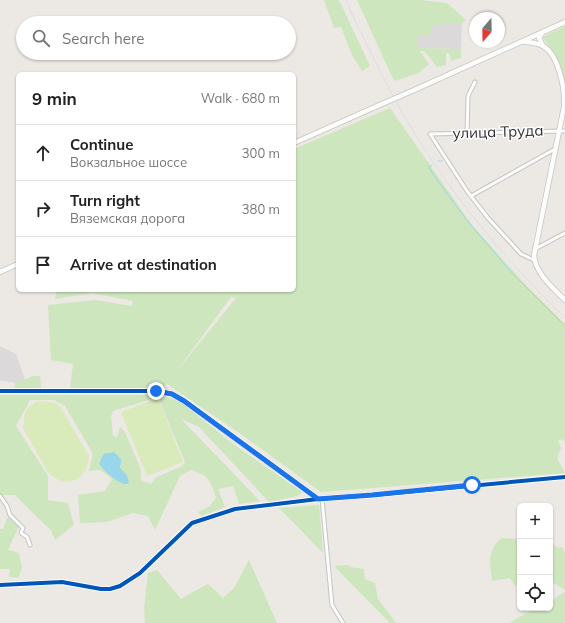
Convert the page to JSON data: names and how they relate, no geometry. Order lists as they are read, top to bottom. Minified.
{"streets":{"street":["улица Труда"]},"north":"bottom","page":{"search":"Search here","heading":["9 min","Walk · 680 m"],"list":[["Continue","Вокзальное шоссе","300 m"],["Turn right","Вяземская дорога","380 m"],"Arrive at destination"],"map_buttons":["+","−"]}}
